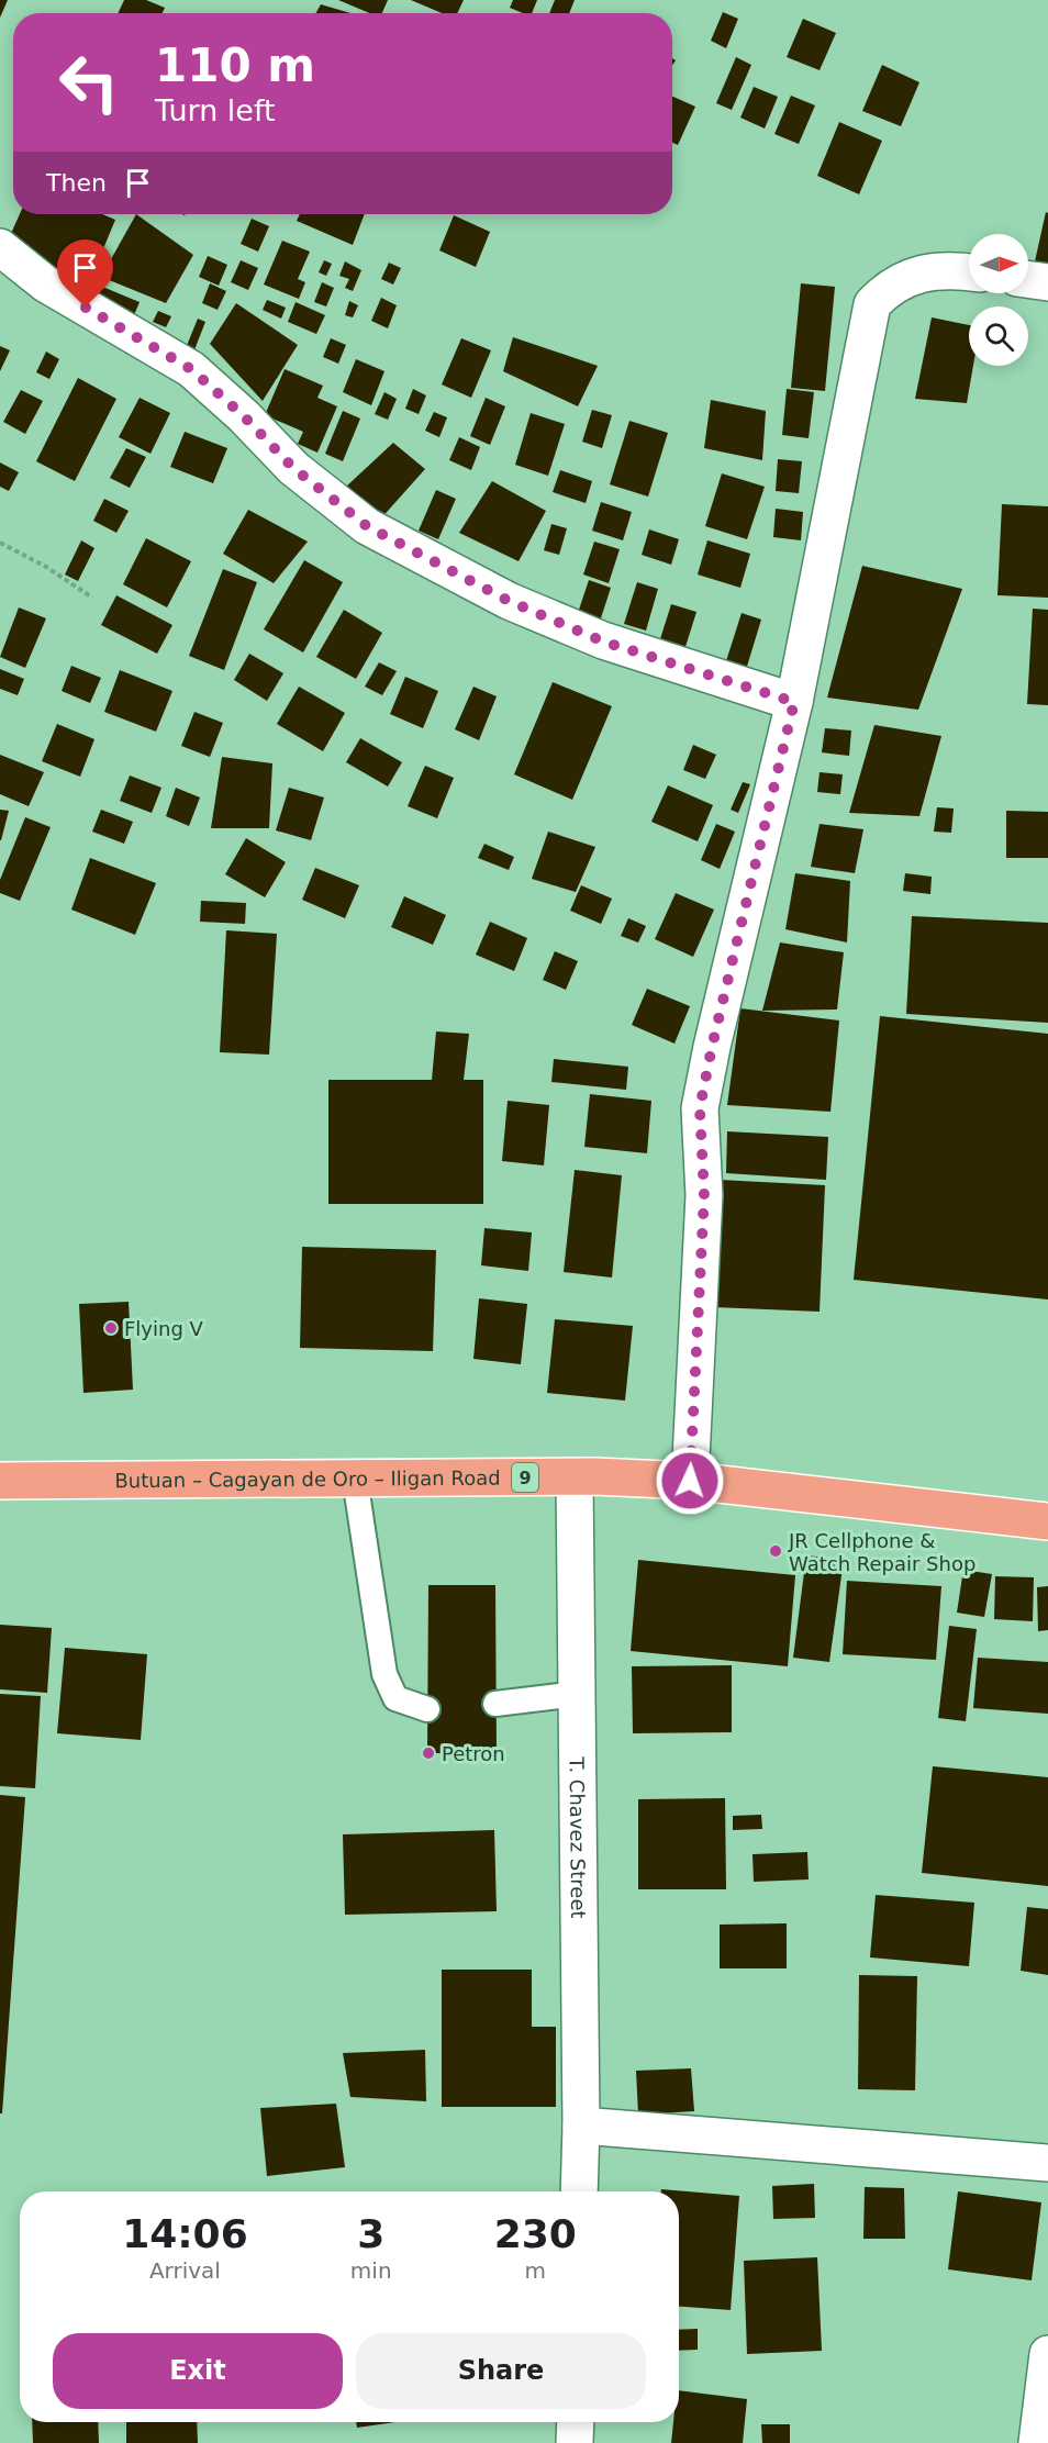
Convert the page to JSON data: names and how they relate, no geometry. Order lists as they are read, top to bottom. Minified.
{"streets":{"highway":["9","Butuan – Cagayan de Oro – Iligan Road"],"street":["T. Chavez Street"]},"crossings":[["Butuan – Cagayan de Oro – Iligan Road","T. Chavez Street"]],"places":["Flying V","JR Cellphone & Watch Repair Shop","Petron"],"north":"right","page":{"turn":["110 m","Turn left"],"then":"Then","eta":["14:06","Arrival","3","min","230","m"],"buttons":["Exit","Share"]}}
